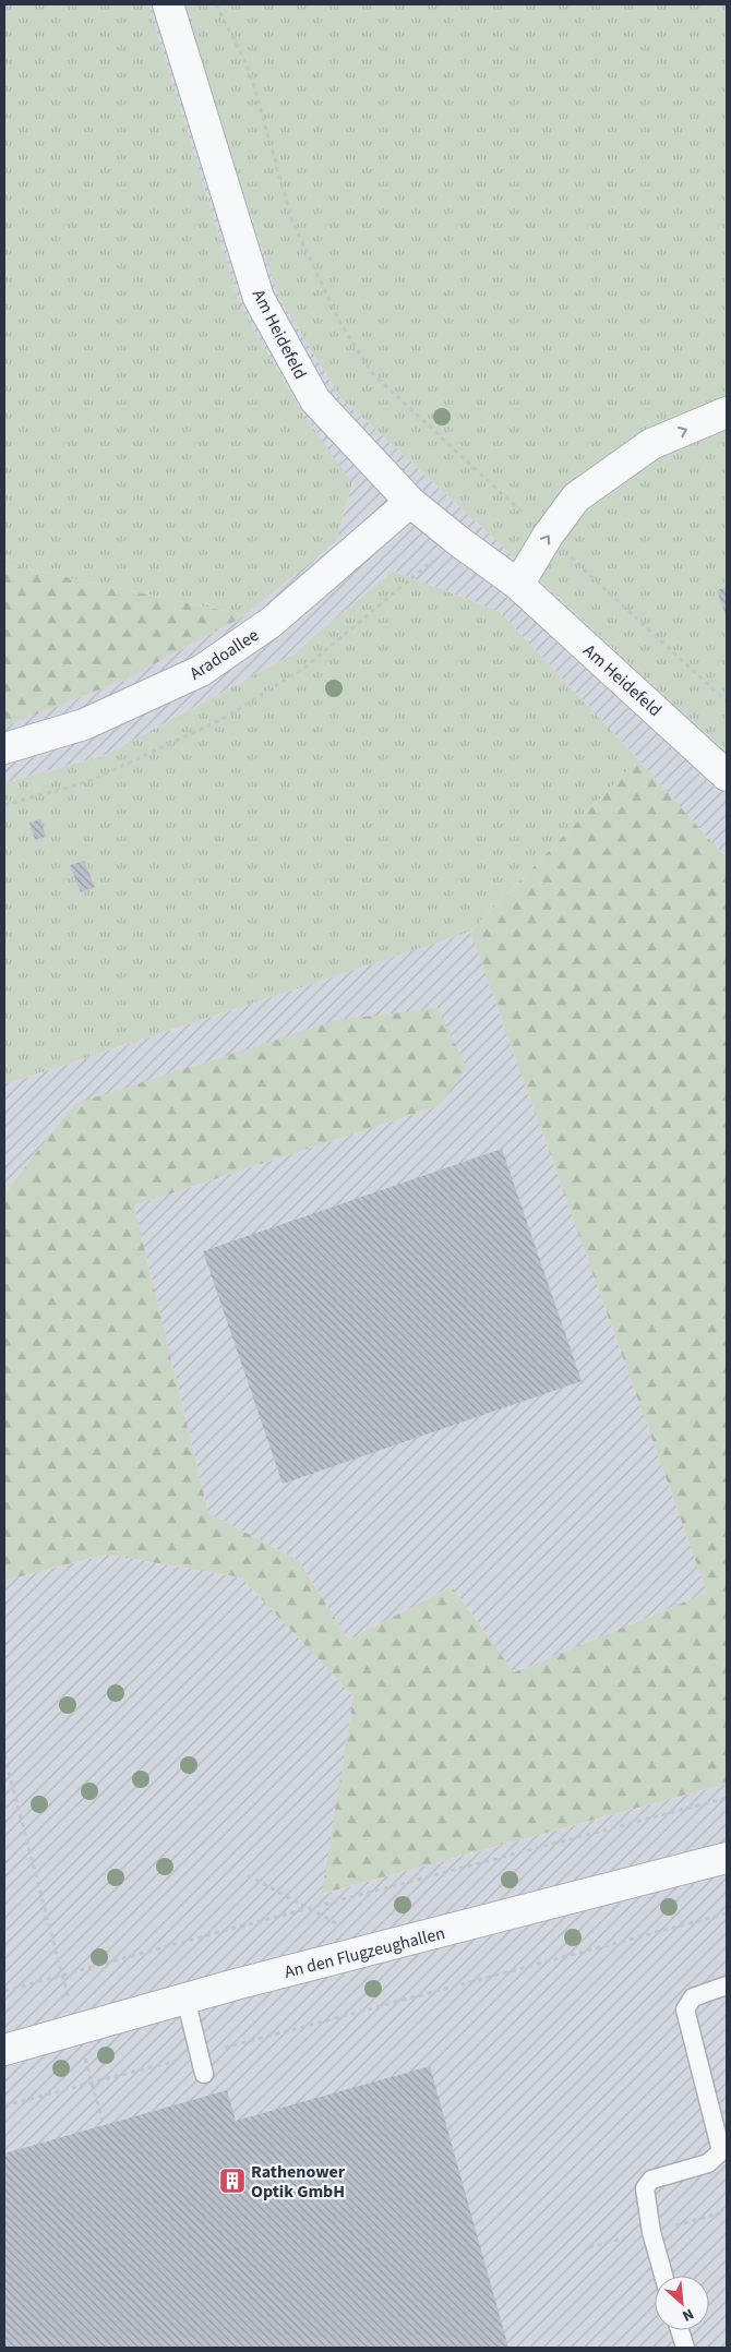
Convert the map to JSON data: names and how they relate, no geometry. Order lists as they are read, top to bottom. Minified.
{"streets":{"street":["Am Heidefeld","Aradoallee","An den Flugzeughallen"]},"crossings":[["Am Heidefeld","Aradoallee"]],"places":{"building":["Rathenower Optik GmbH"]},"north":"bottom right"}
